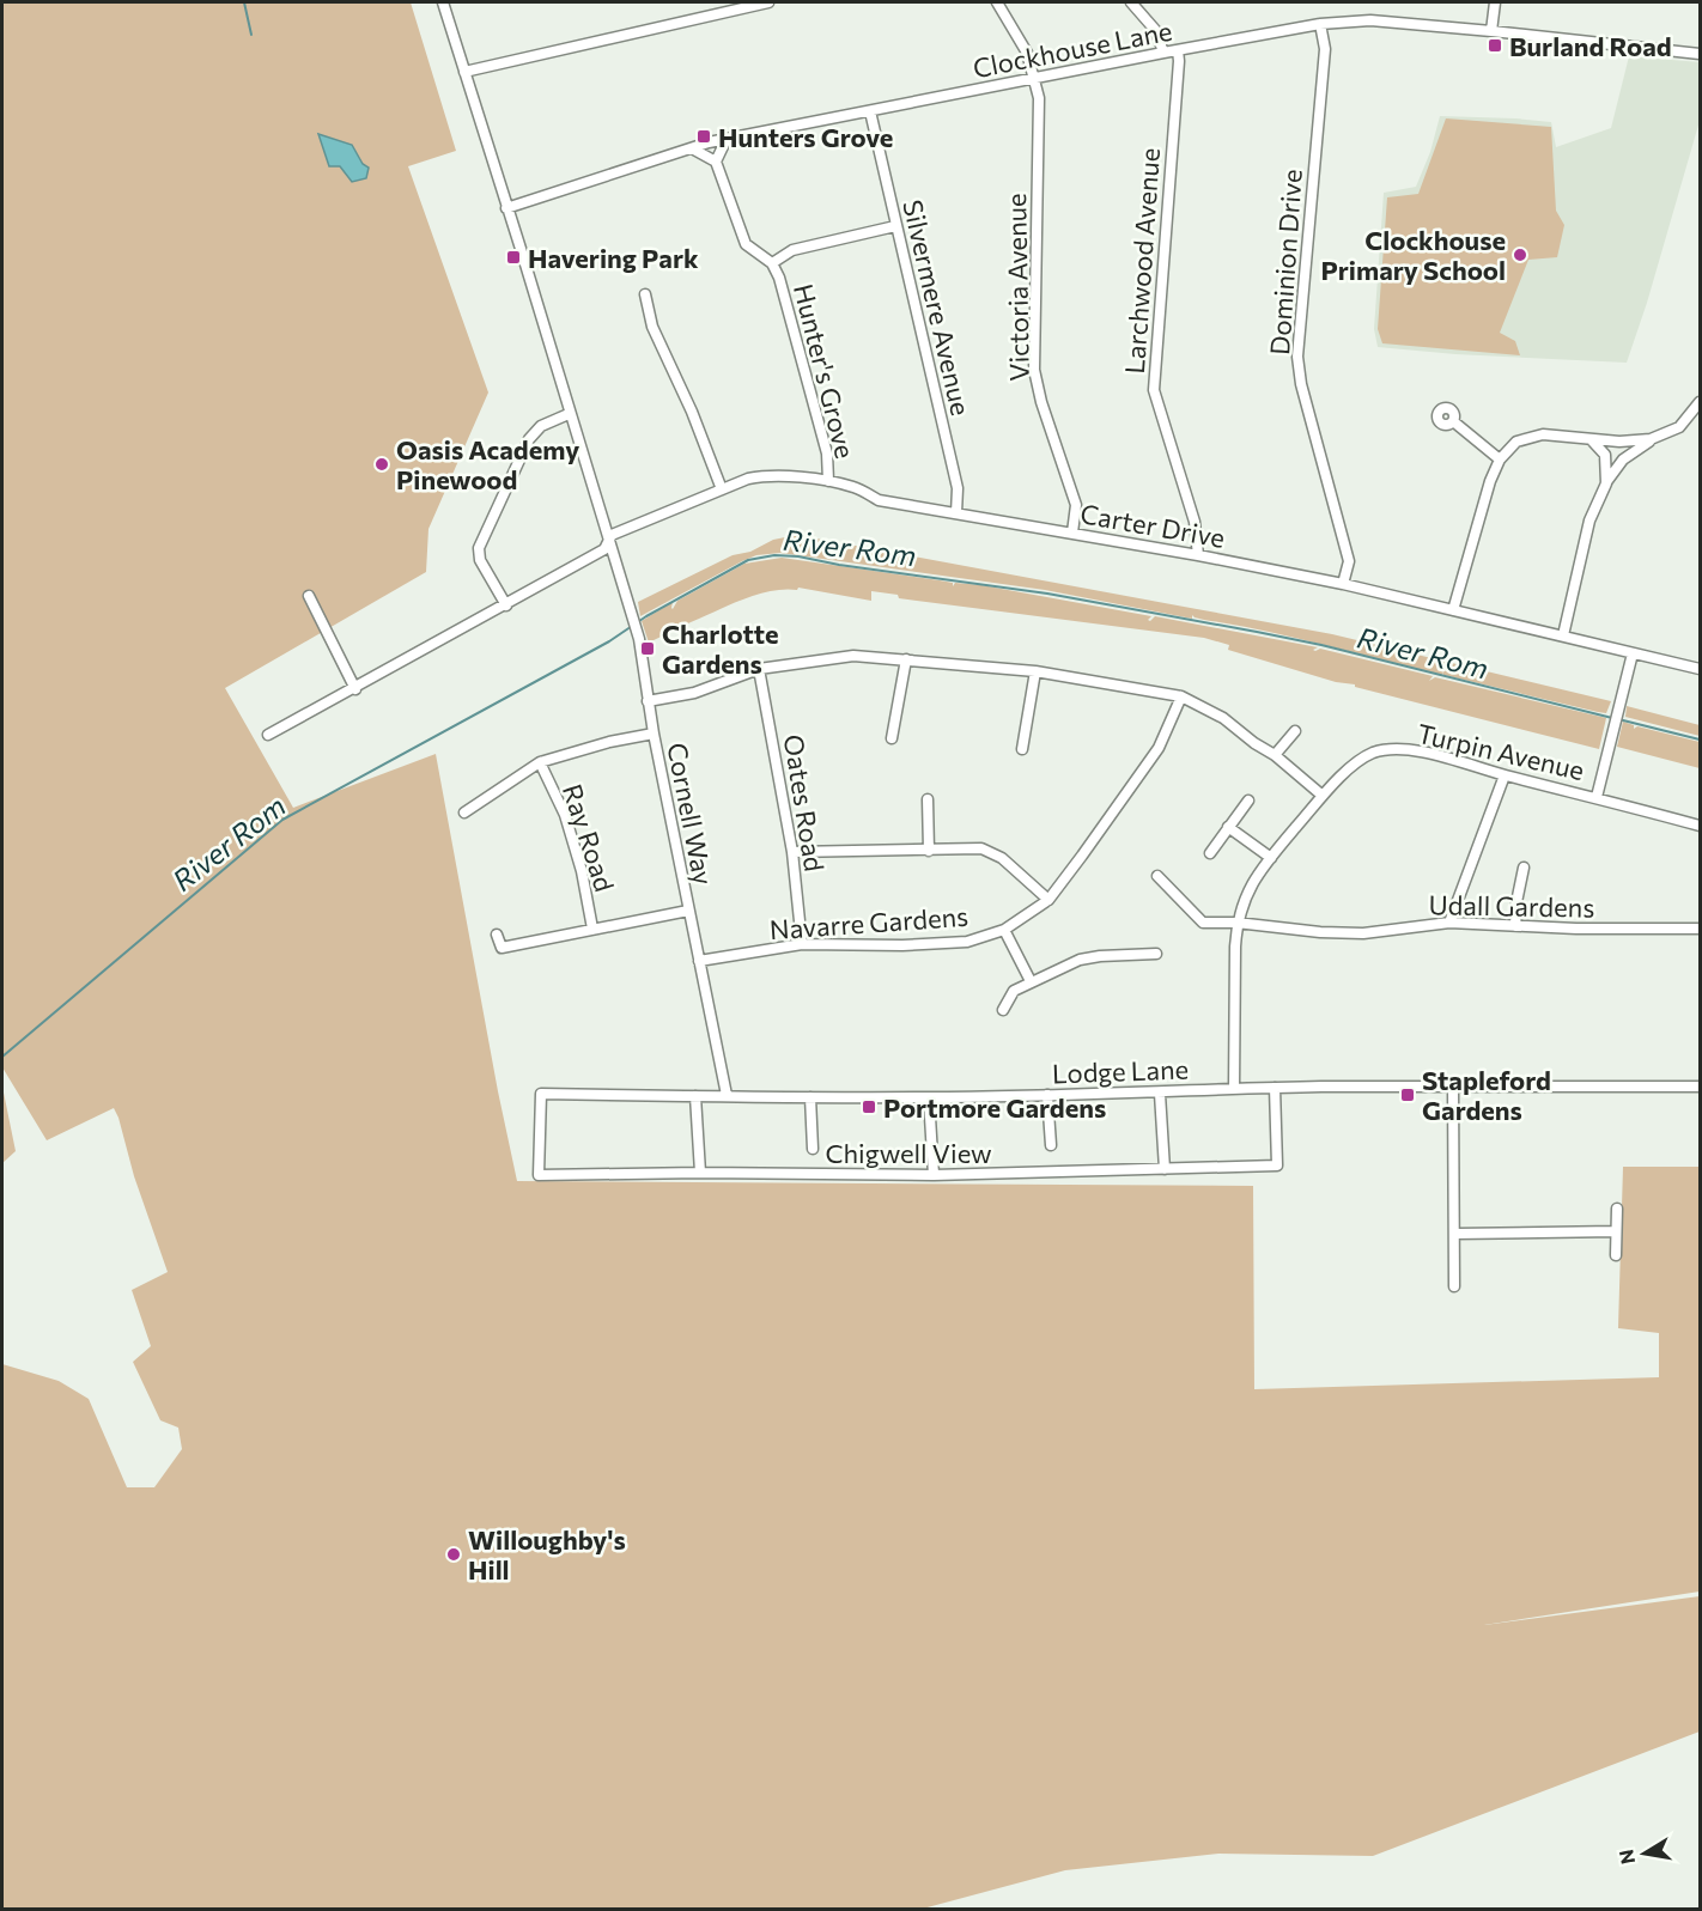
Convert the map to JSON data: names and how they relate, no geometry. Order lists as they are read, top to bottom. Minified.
{"streets":{"street":["Clockhouse Lane","Larchwood Avenue","Dominion Drive","Victoria Avenue","Silvermere Avenue","Hunter's Grove","Carter Drive","Turpin Avenue","Oates Road","Cornell Way","Ray Road","Udall Gardens","Navarre Gardens","Lodge Lane","Chigwell View"]},"crossings":[["Clockhouse Lane","Larchwood Avenue"],["Clockhouse Lane","Dominion Drive"],["Clockhouse Lane","Victoria Avenue"],["Clockhouse Lane","Silvermere Avenue"],["Clockhouse Lane","Cornell Way"],["Larchwood Avenue","Carter Drive"],["Dominion Drive","Carter Drive"],["Victoria Avenue","Carter Drive"],["Silvermere Avenue","Carter Drive"],["Hunter's Grove","Carter Drive"],["Carter Drive","Cornell Way"],["Turpin Avenue","Udall Gardens"],["Turpin Avenue","Lodge Lane"],["Oates Road","Navarre Gardens"],["Cornell Way","Navarre Gardens"],["Cornell Way","Lodge Lane"],["Lodge Lane","Chigwell View"]],"water":["River Rom"],"places":{"transit":["Burland Road","Hunters Grove","Havering Park","Charlotte Gardens","Stapleford Gardens","Portmore Gardens"],"other":["Clockhouse Primary School","Oasis Academy Pinewood","Willoughby's Hill"]},"north":"left"}
